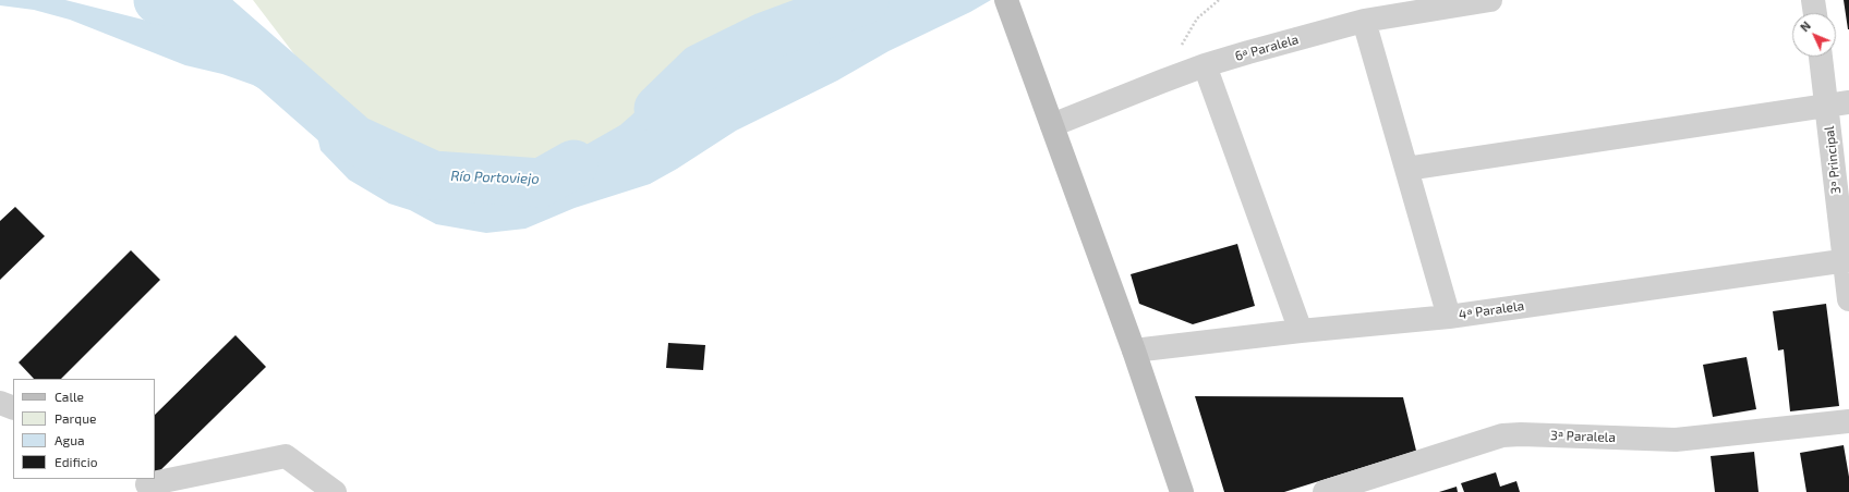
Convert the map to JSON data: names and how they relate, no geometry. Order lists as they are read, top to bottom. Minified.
{"streets":{"street":["6ª Paralela","3ª Principal","4ª Paralela","3ª Paralela"]},"crossings":[["3ª Principal","4ª Paralela"]],"water":["Río Portoviejo"],"legend":["Calle","Parque","Agua","Edificio"],"north":"top left"}
